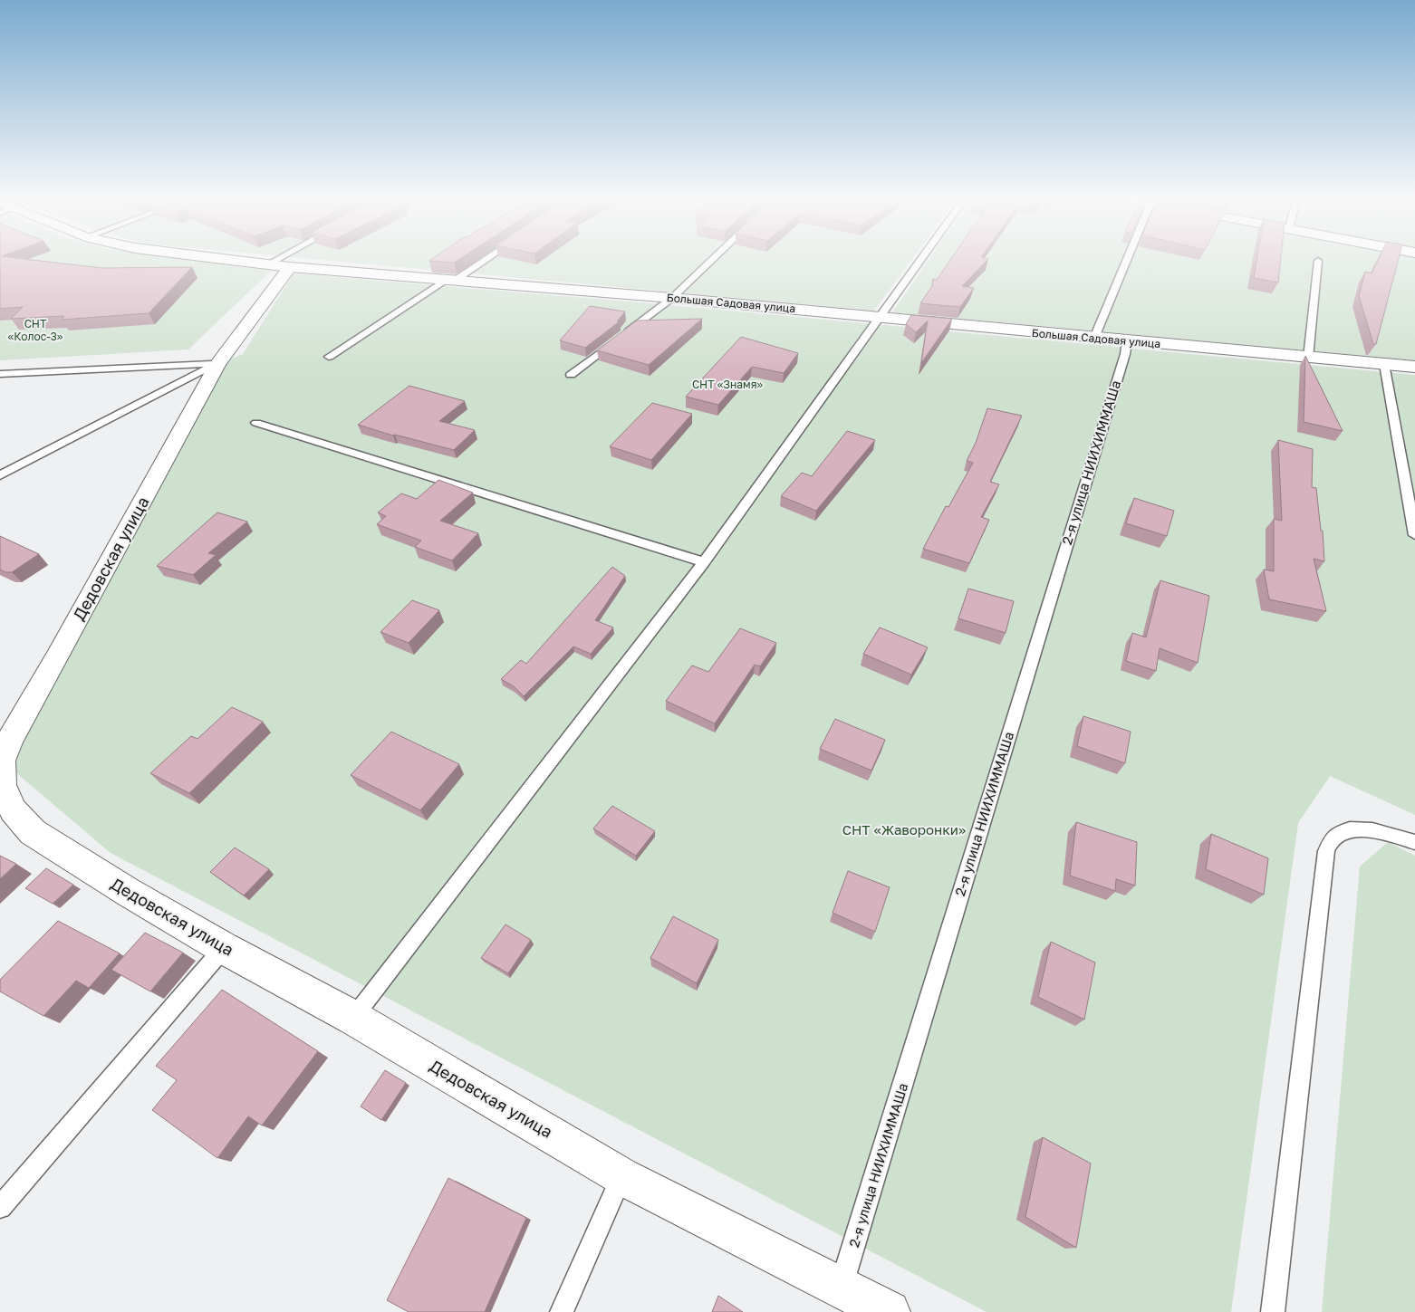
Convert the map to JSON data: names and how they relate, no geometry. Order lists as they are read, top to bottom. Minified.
{"streets":{"street":["Большая Садовая улица","Дедовская улица"],"lane":["2-я улица НИИХИММАШа"]},"crossings":[["Большая Садовая улица","2-я улица НИИХИММАШа"],["Большая Садовая улица","Дедовская улица"],["2-я улица НИИХИММАШа","Дедовская улица"]],"parks":["СНТ «Колос-3»","СНТ «Знамя»","СНТ «Жаворонки»"]}
